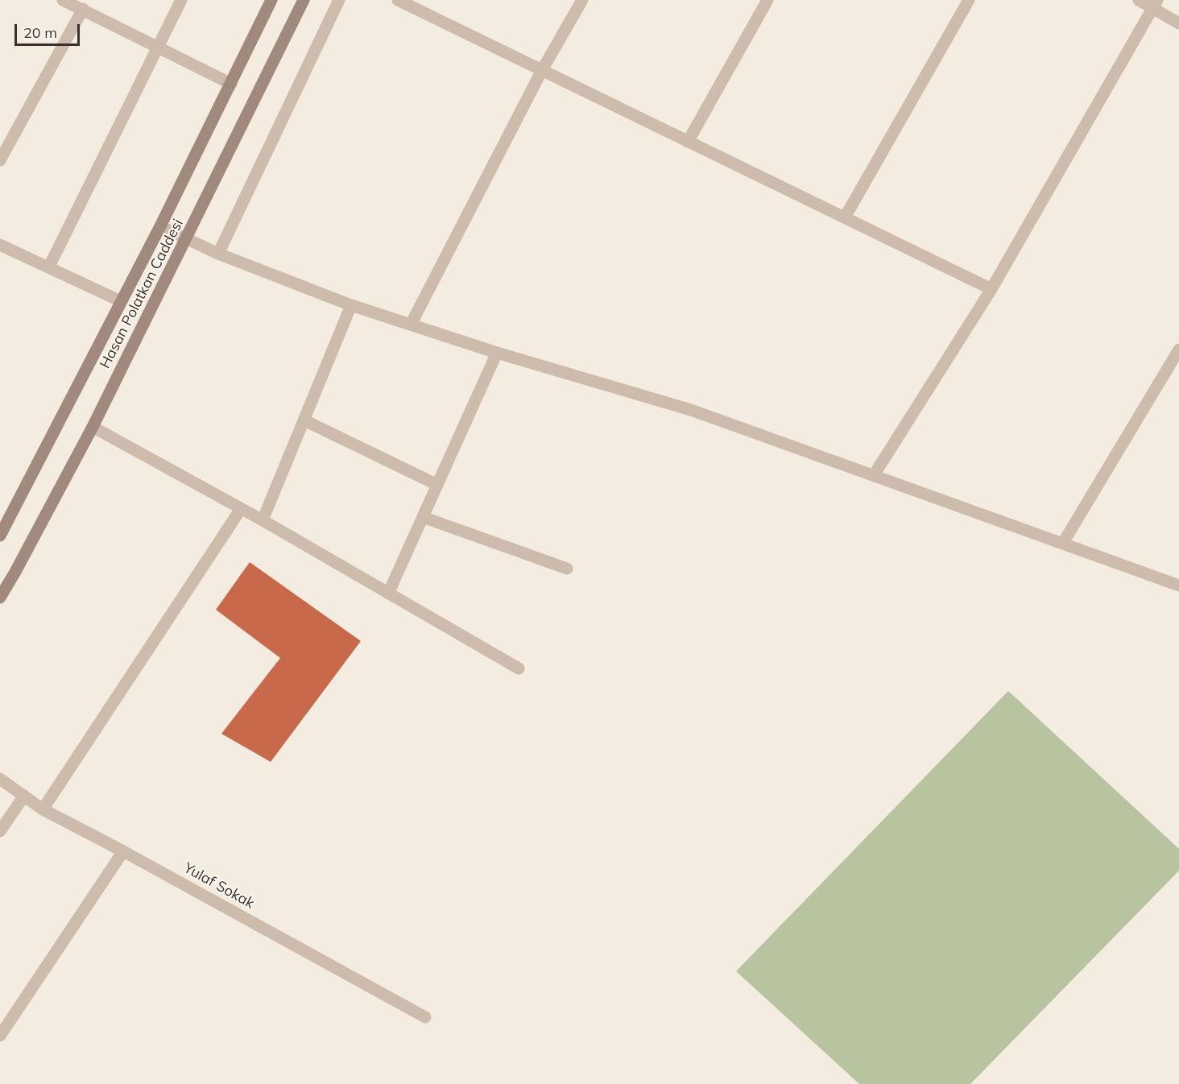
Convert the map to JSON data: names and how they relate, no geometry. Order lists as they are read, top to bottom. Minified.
{"streets":{"main road":["Hasan Polatkan Caddesi"],"street":["Yulaf Sokak"]},"scale_bar":"20 m"}
